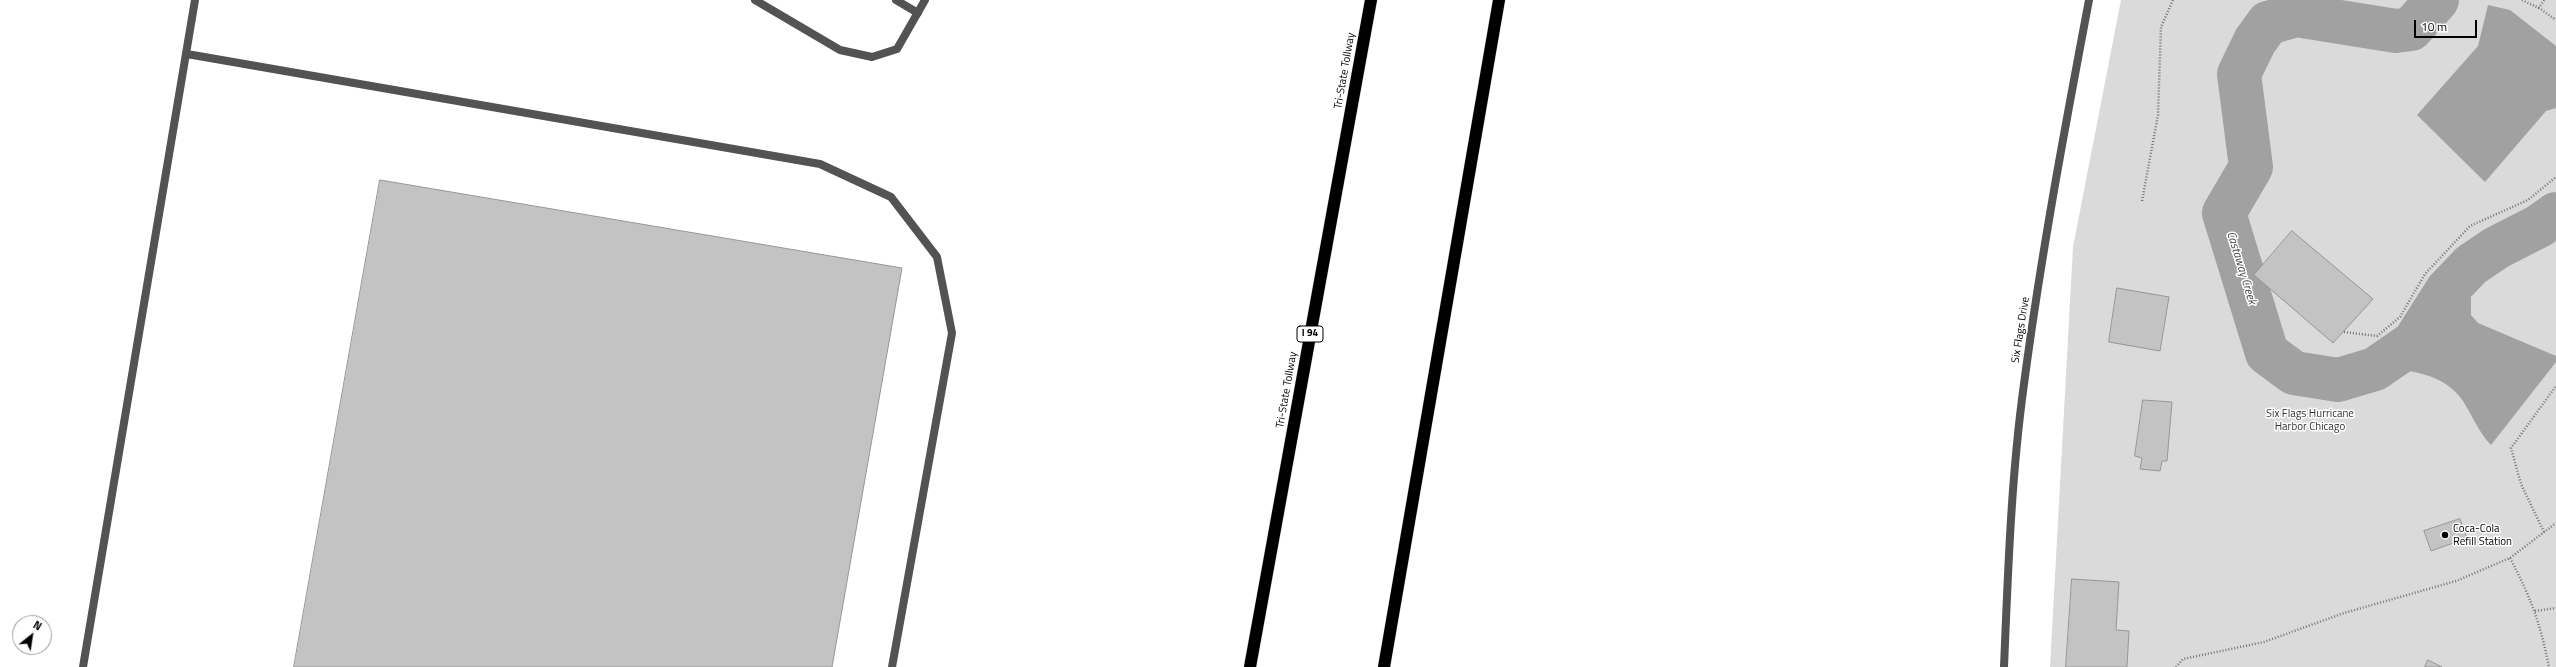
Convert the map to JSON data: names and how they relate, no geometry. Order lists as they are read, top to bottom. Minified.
{"streets":{"highway":["Tri-State Tollway","I 94"],"lane":["Six Flags Drive"]},"water":["Castaway Creek"],"parks":["Six Flags Hurricane Harbor Chicago"],"places":["Coca-Cola Refill Station"],"scale_bar":"10 m","north":"top right"}
